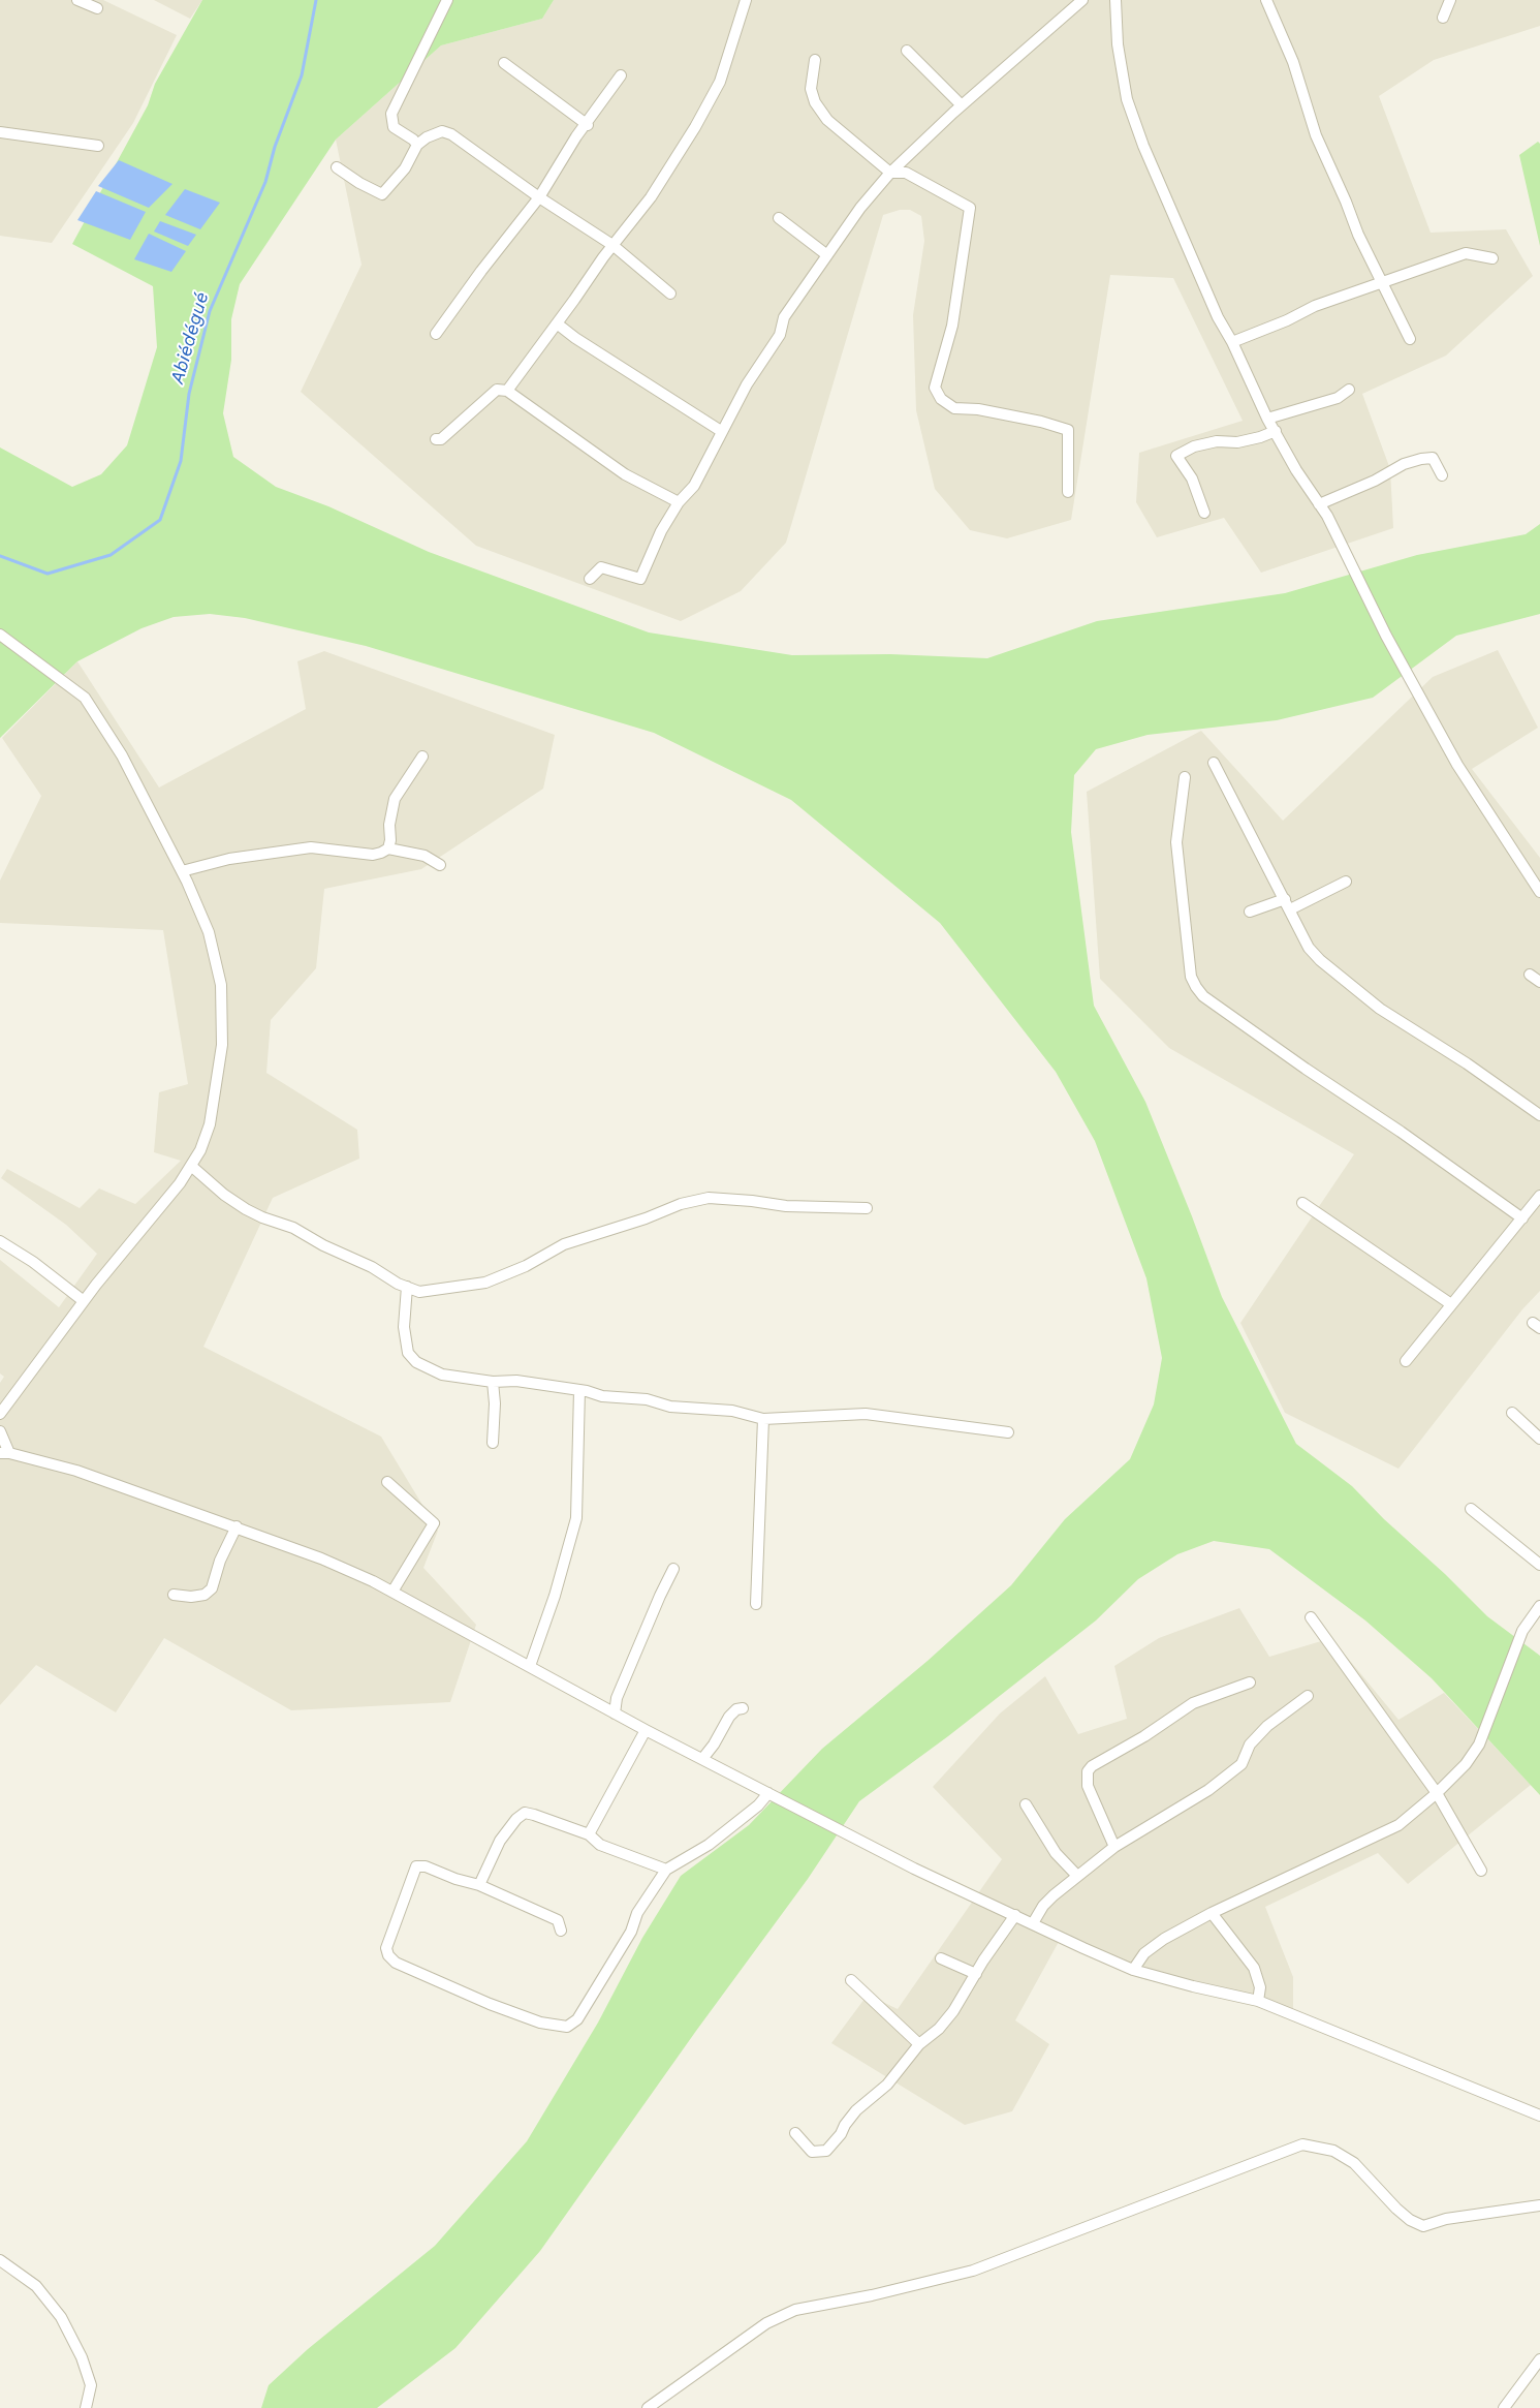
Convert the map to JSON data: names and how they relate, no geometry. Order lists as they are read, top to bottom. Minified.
{"water":["Abiédégué"]}
